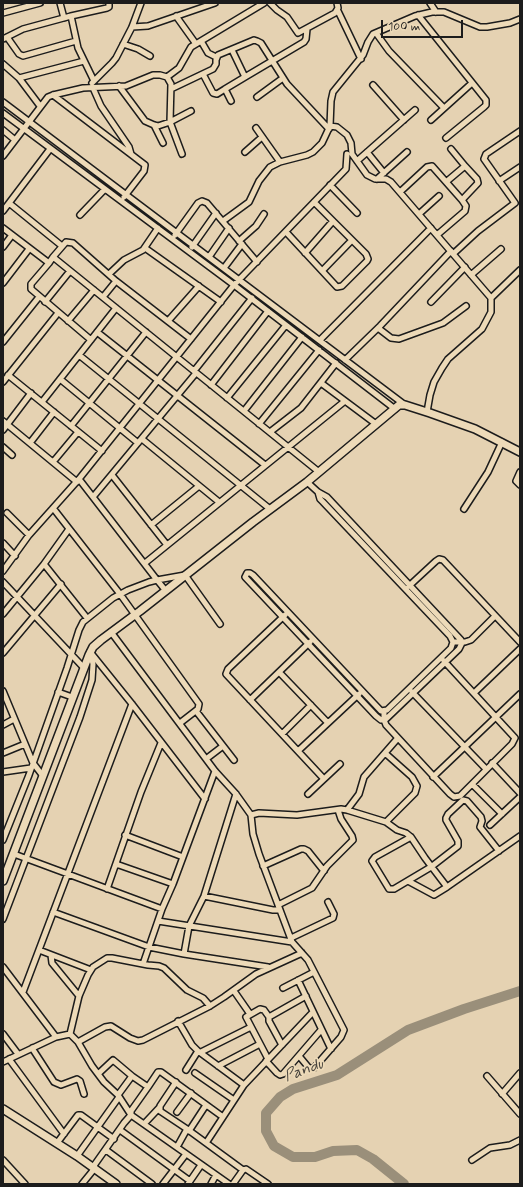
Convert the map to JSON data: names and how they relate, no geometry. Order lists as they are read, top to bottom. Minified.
{"water":["Pandu"],"scale_bar":"100 m"}
